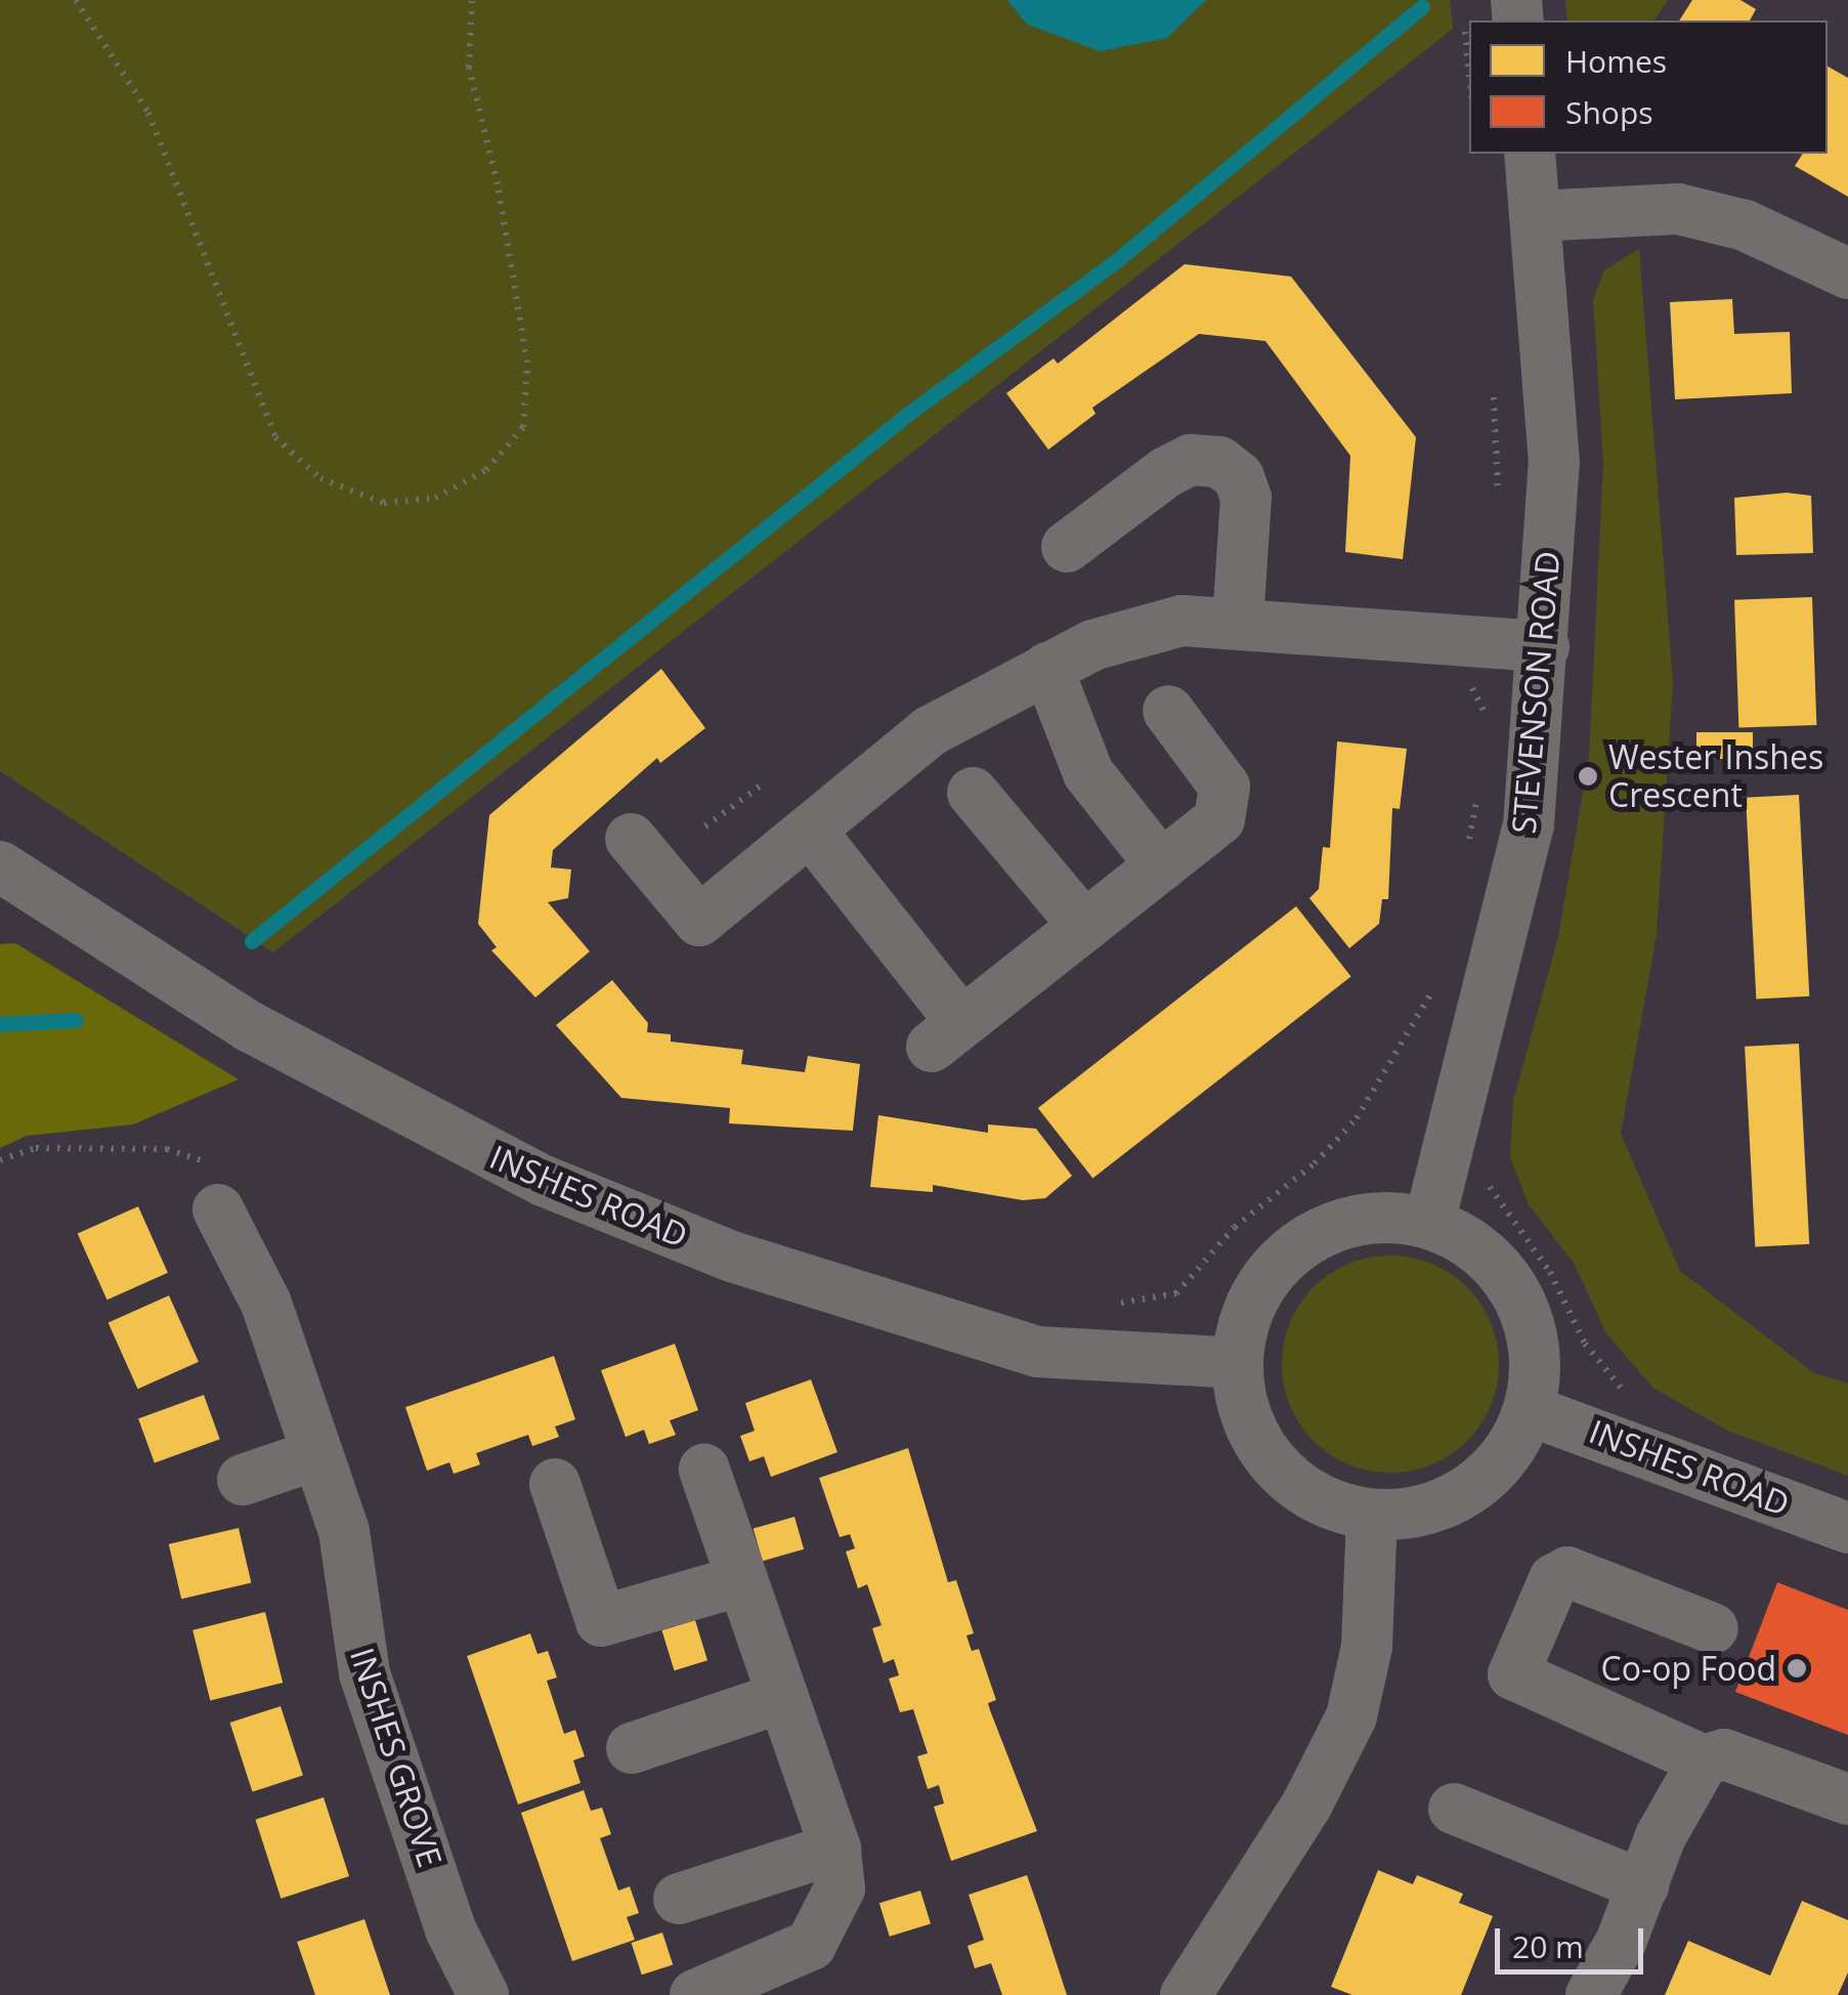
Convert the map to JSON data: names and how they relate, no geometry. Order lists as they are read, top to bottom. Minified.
{"streets":{"street":["STEVENSON ROAD","INSHES ROAD","INSHES GROVE"]},"crossings":[["STEVENSON ROAD","INSHES ROAD"]],"places":["Wester Inshes Crescent","Co-op Food"],"legend":["Homes","Shops"],"scale_bar":"20 m"}
